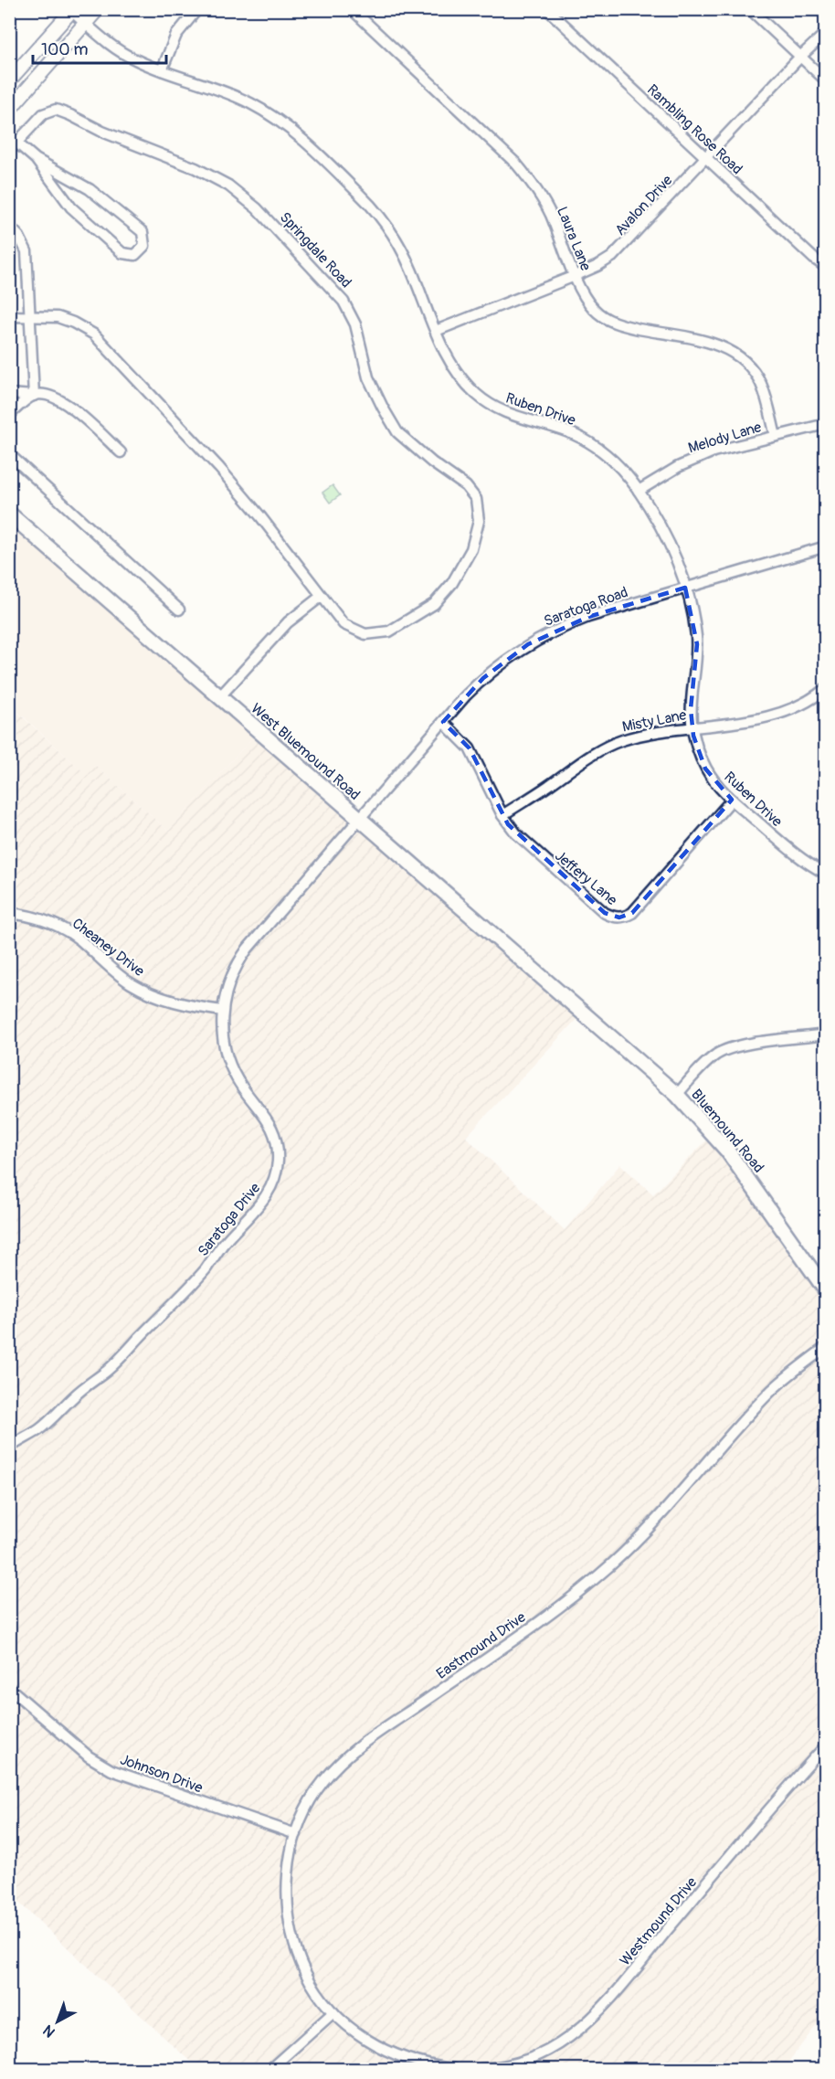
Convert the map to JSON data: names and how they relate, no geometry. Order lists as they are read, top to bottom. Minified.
{"streets":{"main road":["West Bluemound Road","Bluemound Road"],"street":["Rambling Rose Road","Avalon Drive","Laura Lane","Springdale Road","Ruben Drive","Melody Lane","Saratoga Road","Misty Lane","Jeffery Lane","Cheaney Drive","Saratoga Drive","Eastmound Drive","Johnson Drive","Westmound Drive"]},"crossings":[["Rambling Rose Road","Avalon Drive"],["Avalon Drive","Laura Lane"],["Avalon Drive","Ruben Drive"],["Laura Lane","Melody Lane"],["Ruben Drive","Melody Lane"],["Ruben Drive","Saratoga Road"],["Ruben Drive","Misty Lane"],["Ruben Drive","Jeffery Lane"],["Saratoga Road","West Bluemound Road"],["Saratoga Road","Jeffery Lane"],["Saratoga Road","Saratoga Drive"],["Misty Lane","Jeffery Lane"],["West Bluemound Road","Bluemound Road"],["West Bluemound Road","Saratoga Drive"],["Cheaney Drive","Saratoga Drive"],["Eastmound Drive","Johnson Drive"]],"scale_bar":"100 m","north":"bottom left"}
